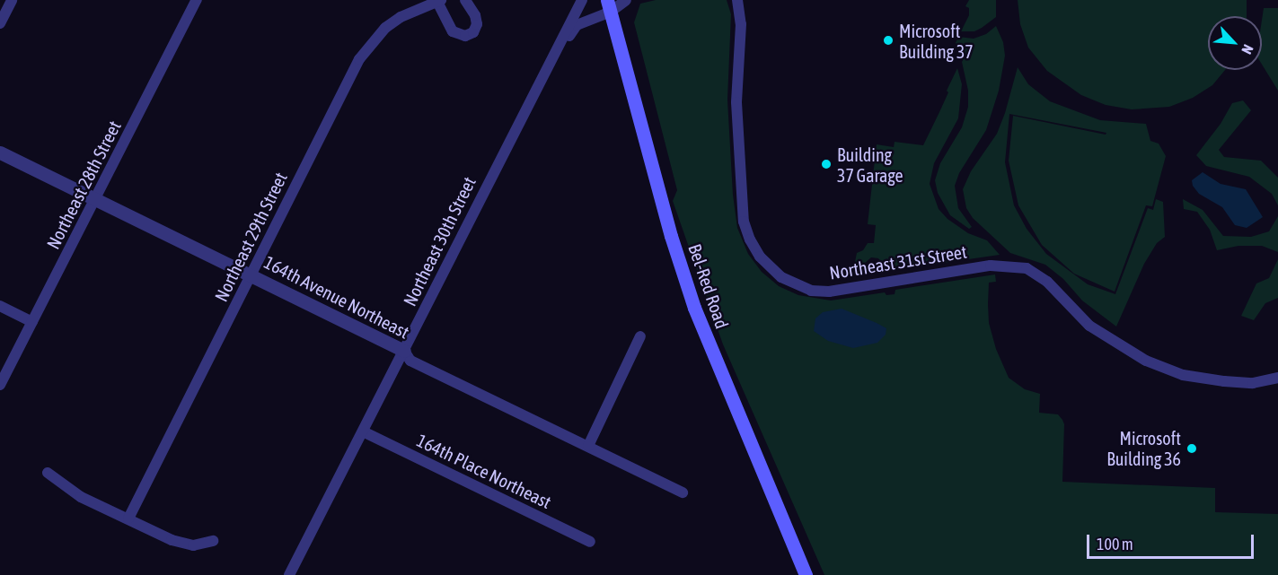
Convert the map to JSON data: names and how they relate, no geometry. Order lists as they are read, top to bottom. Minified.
{"streets":{"main road":["Bel-Red Road"],"street":["Northeast 28th Street","Northeast 29th Street","Northeast 30th Street","Northeast 31st Street","164th Avenue Northeast","164th Place Northeast"]},"crossings":[["Northeast 28th Street","164th Avenue Northeast"],["Northeast 29th Street","164th Avenue Northeast"],["Northeast 30th Street","Bel-Red Road"],["Northeast 30th Street","164th Avenue Northeast"],["Northeast 30th Street","164th Place Northeast"]],"places":["Microsoft Building 37","Building 37 Garage","Microsoft Building 36"],"scale_bar":"100 m","north":"bottom right"}
